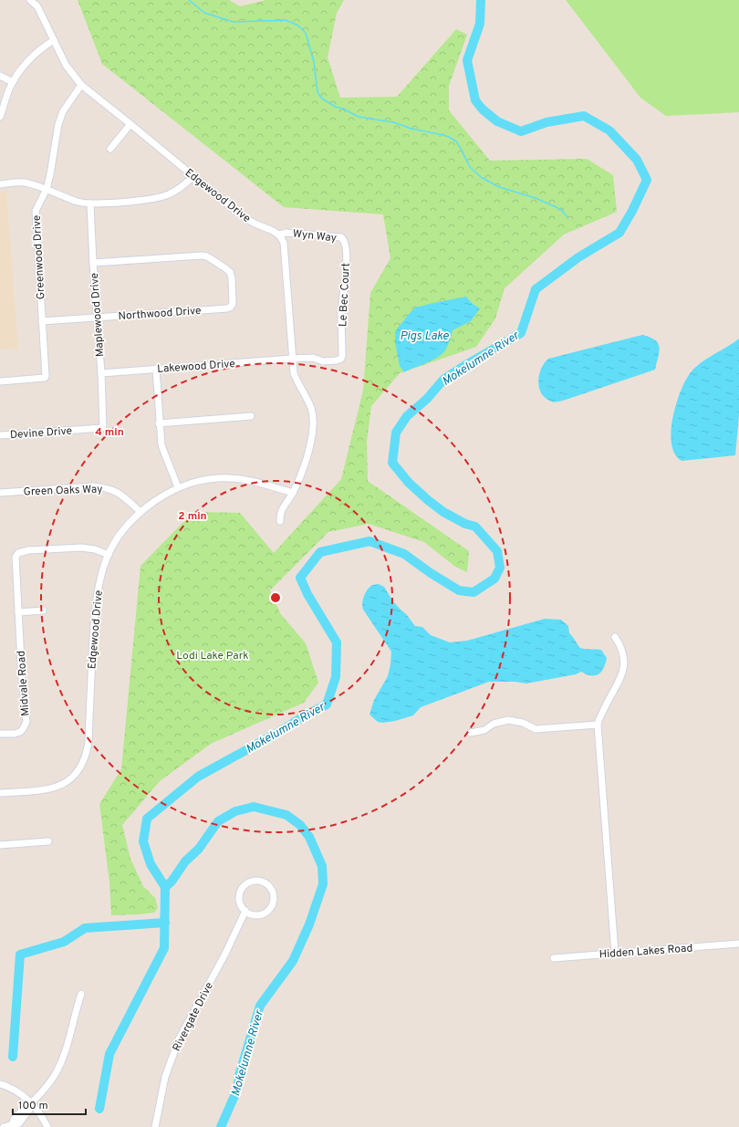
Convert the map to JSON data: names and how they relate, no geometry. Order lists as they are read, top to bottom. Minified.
{"streets":{"street":["Edgewood Drive","Wyn Way","Greenwood Drive","Le Bec Court","Northwood Drive","Maplewood Drive","Lakewood Drive","Devine Drive","Green Oaks Way","Midvale Road","Hidden Lakes Road","Rivergate Drive"]},"crossings":[["Edgewood Drive","Wyn Way"],["Edgewood Drive","Greenwood Drive"],["Edgewood Drive","Green Oaks Way"],["Edgewood Drive","Midvale Road"],["Wyn Way","Le Bec Court"],["Greenwood Drive","Northwood Drive"],["Le Bec Court","Lakewood Drive"],["Northwood Drive","Maplewood Drive"],["Maplewood Drive","Lakewood Drive"],["Maplewood Drive","Devine Drive"]],"water":["Pigs Lake","Mokelumne River"],"parks":["Lodi Lake Park"],"scale_bar":"100 m","rings":["4 min","2 min"]}
